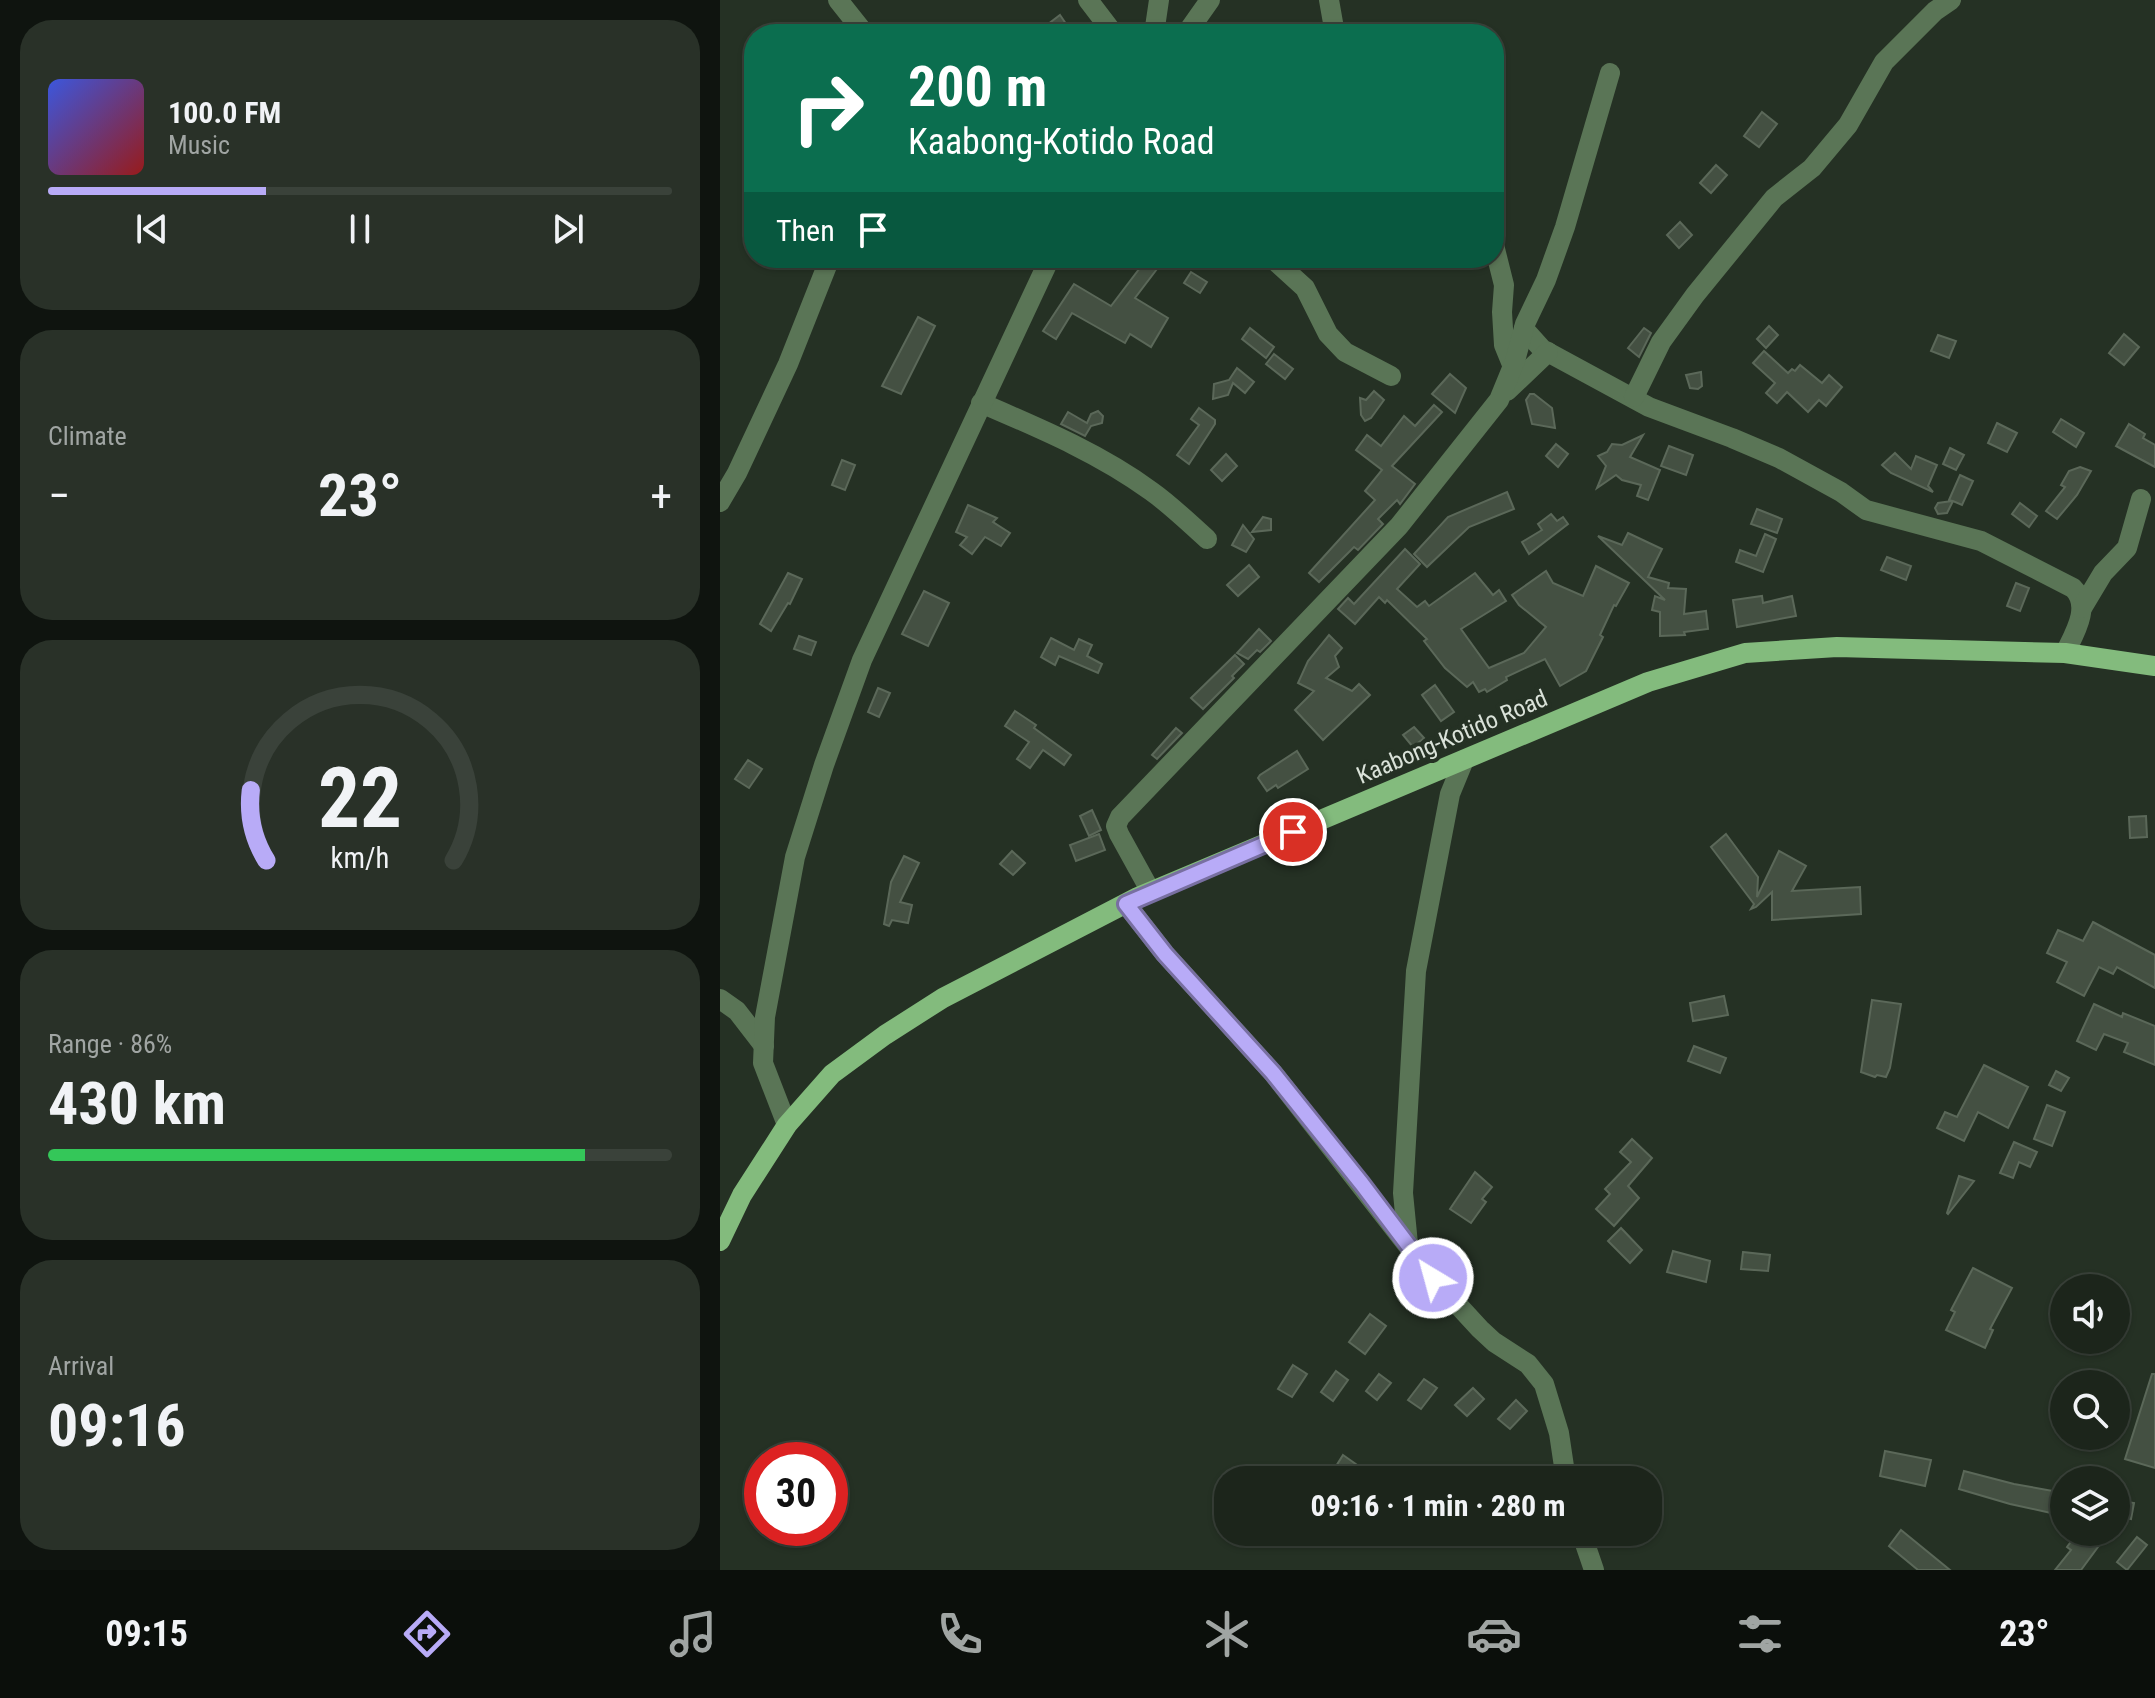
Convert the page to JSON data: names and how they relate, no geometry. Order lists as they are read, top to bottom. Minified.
{"streets":{"main road":["Kaabong-Kotido Road"]},"page":{"turn":["200 m","Kaabong-Kotido Road"],"song":["100.0 FM","Music"],"then":"Then","tile":["Climate",["Range · 86%","430 km"],["Arrival","09:16"]],"heat":["−","23°","+"],"limit":"30","trip":"09:16 · 1 min · 280 m","tabs":["09:15","23°"],"gauge":["22","km/h"]}}
